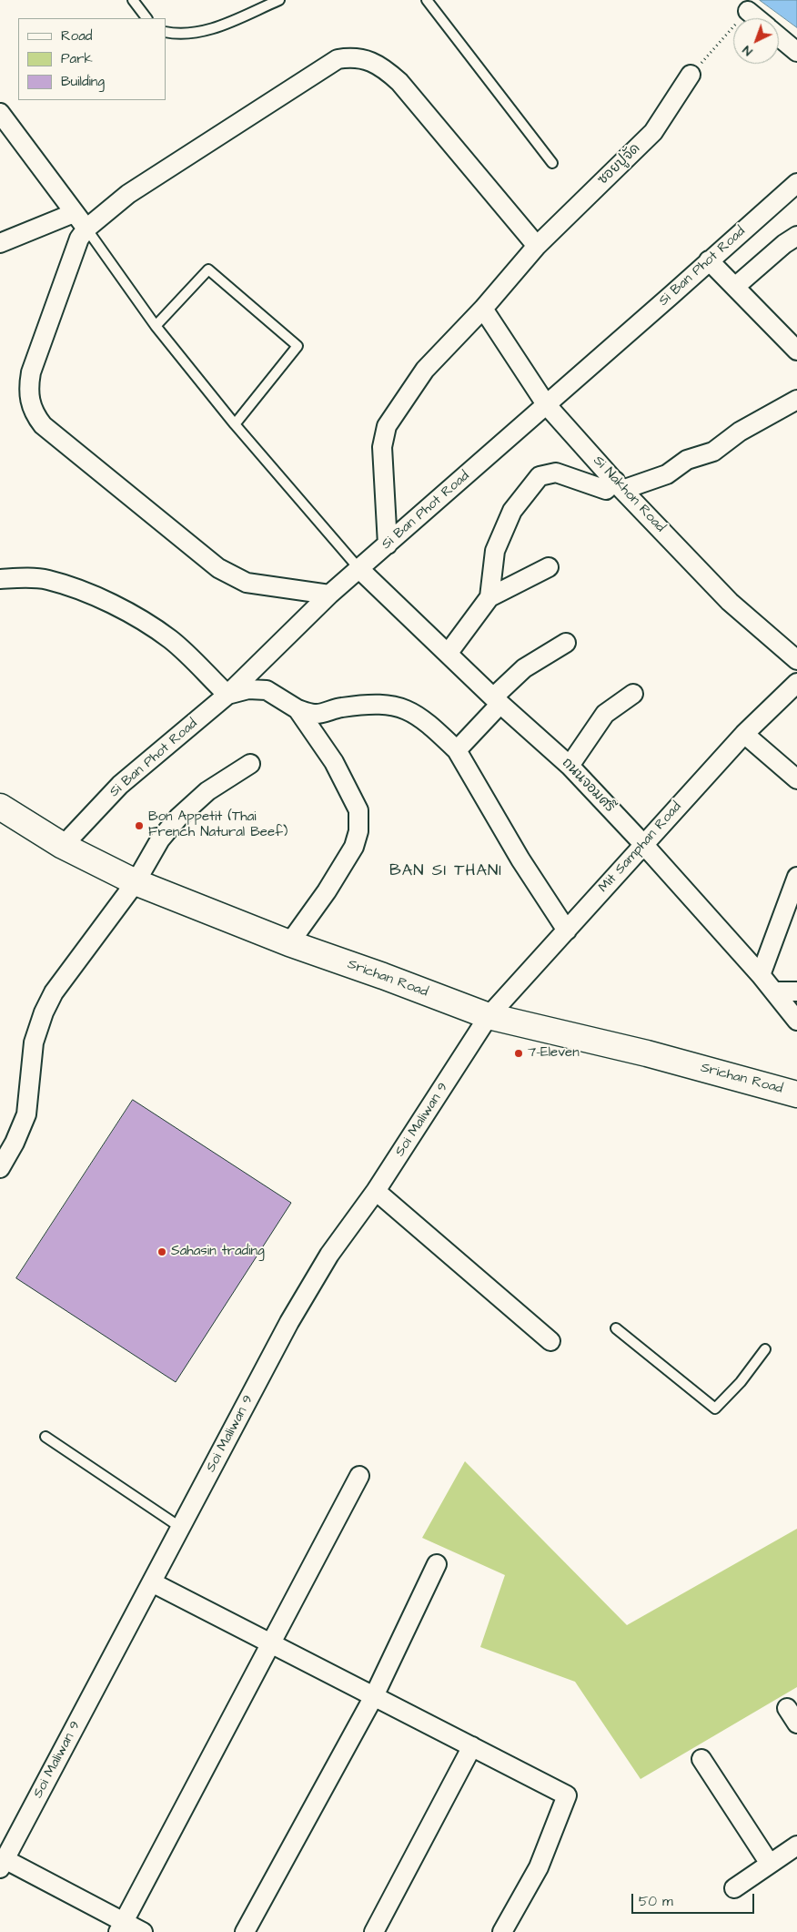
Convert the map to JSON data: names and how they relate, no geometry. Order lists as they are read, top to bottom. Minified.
{"streets":{"main road":["Srichan Road"],"street":["ซอยปูจัด","Si Ban Phot Road","Si Nakhon Road","ถนนจอมศรี","Mit Samphan Road","Soi Maliwan 9"]},"crossings":[["ซอยปูจัด","Si Ban Phot Road"],["ซอยปูจัด","Si Nakhon Road"],["Si Ban Phot Road","Si Nakhon Road"],["Si Ban Phot Road","ถนนจอมศรี"],["Si Ban Phot Road","Srichan Road"],["ถนนจอมศรี","Mit Samphan Road"],["Mit Samphan Road","Srichan Road"],["Mit Samphan Road","Soi Maliwan 9"],["Srichan Road","Soi Maliwan 9"]],"districts":["BAN SI THANI"],"places":["Bon Appetit (Thai French Natural Beef)","7-Eleven","Sahasin trading"],"legend":["Road","Park","Building"],"scale_bar":"50 m","north":"bottom left"}
